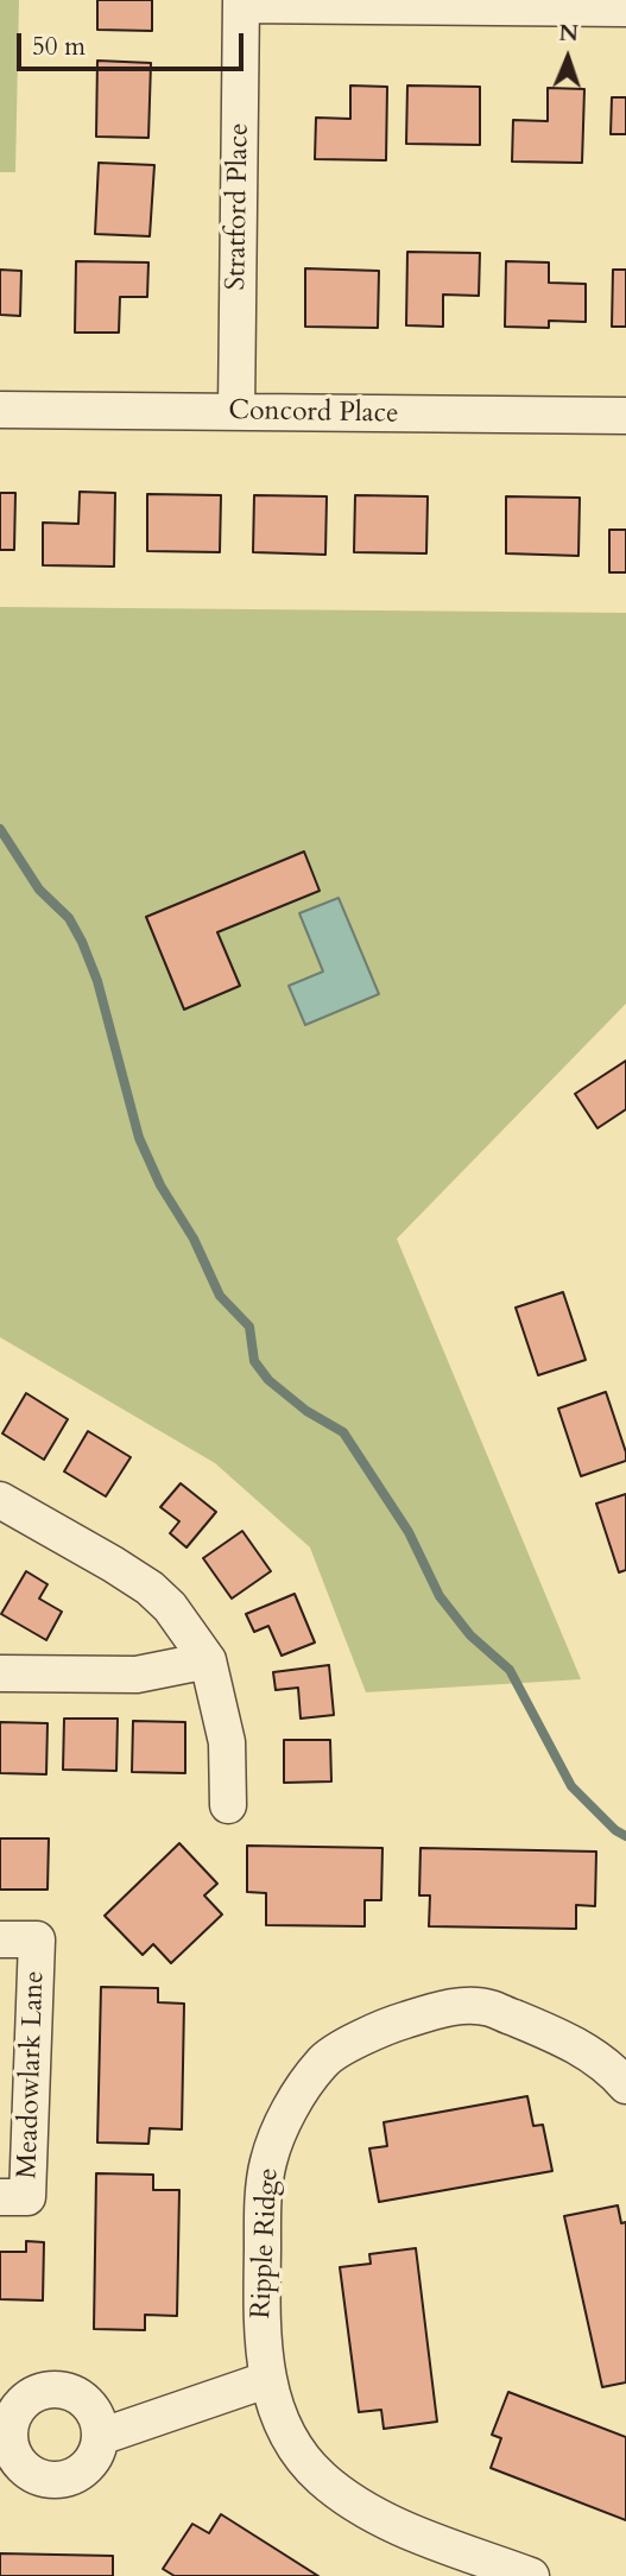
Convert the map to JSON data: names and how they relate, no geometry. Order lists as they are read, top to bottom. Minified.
{"streets":{"street":["Stratford Place","Concord Place","Meadowlark Lane","Ripple Ridge"]},"crossings":[["Stratford Place","Concord Place"]],"scale_bar":"50 m","north":"top"}
